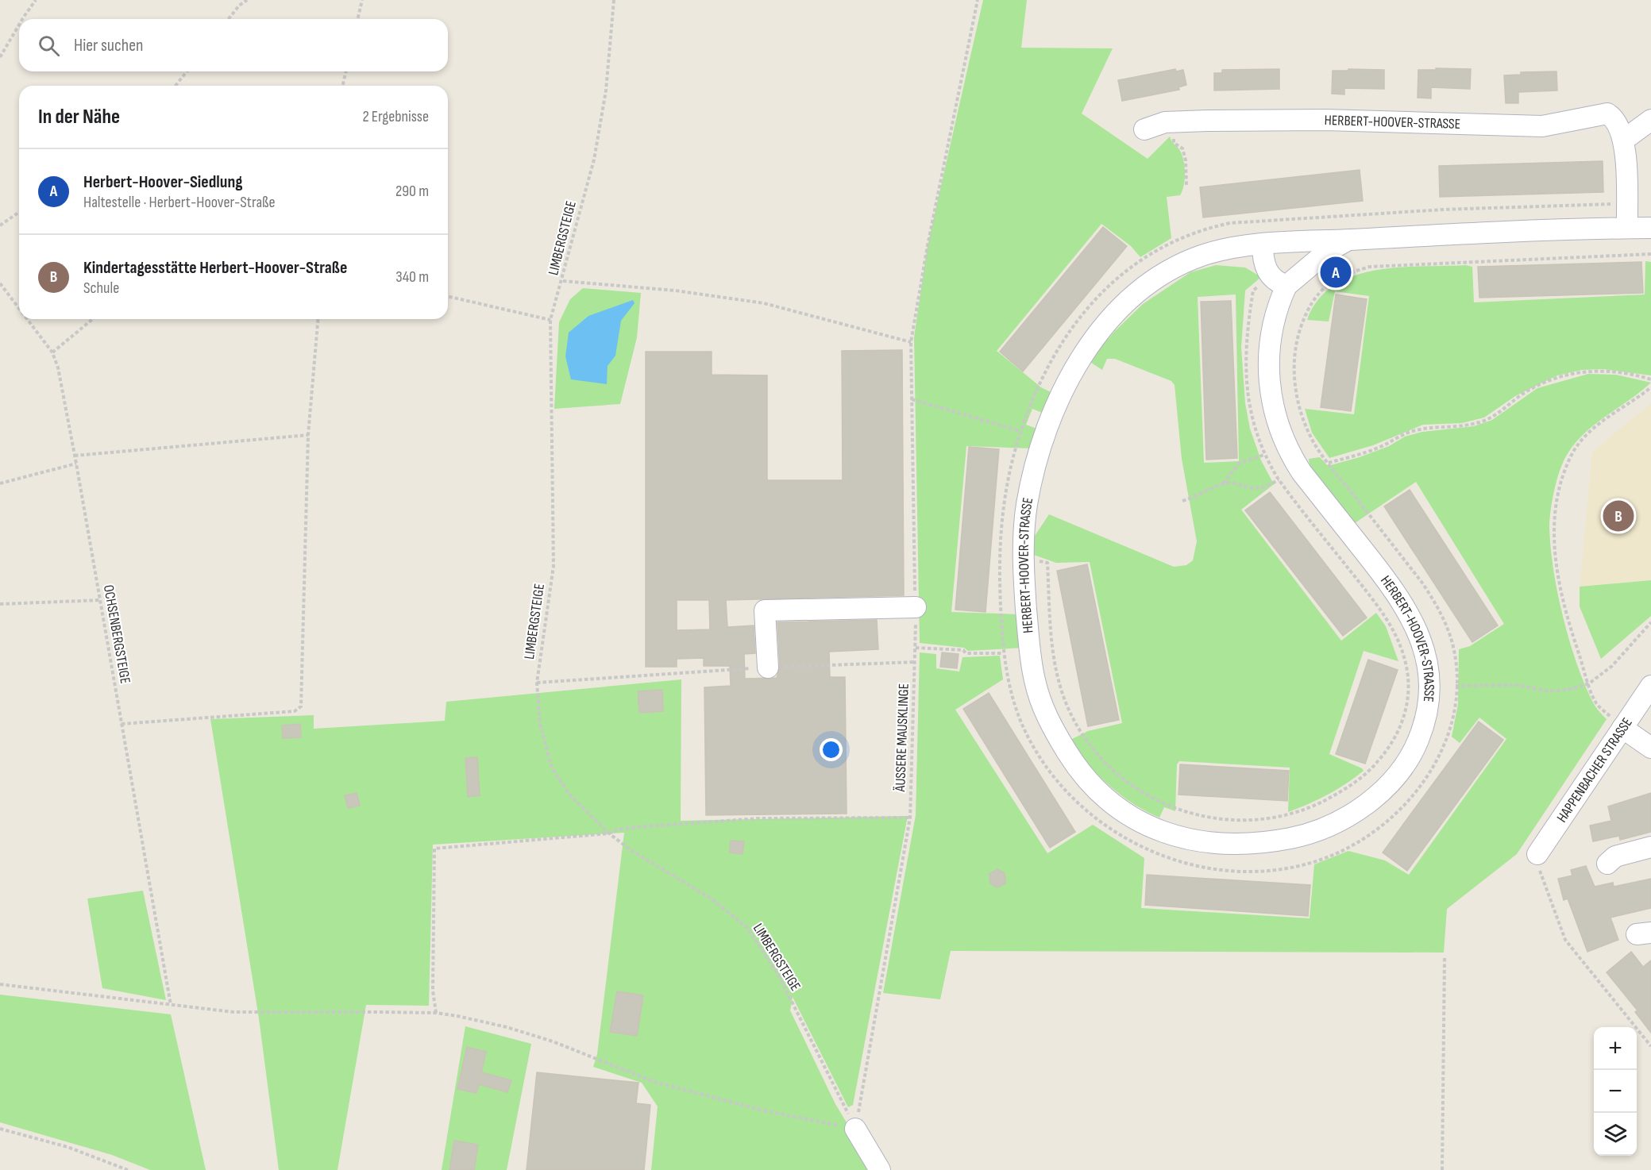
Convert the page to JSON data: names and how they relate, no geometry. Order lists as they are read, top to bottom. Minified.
{"streets":{"street":["HERBERT-HOOVER-STRASSE","HAPPENBACHER STRASSE"],"path":["LIMBERGSTEIGE","OCHSENBERGSTEIGE","ÄUSSERE MAUSKLINGE"]},"crossings":[["LIMBERGSTEIGE","ÄUSSERE MAUSKLINGE"]],"page":{"search":"Hier suchen","heading":["In der Nähe","2 Ergebnisse"],"list":[{"mark":"A","name":"Herbert-Hoover-Siedlung","note":"Haltestelle · Herbert-Hoover-Straße","value":"290 m"},{"mark":"B","name":"Kindertagesstätte Herbert-Hoover-Straße","note":"Schule","value":"340 m"}],"pins":["A","B"],"map_buttons":["+","−"]}}
